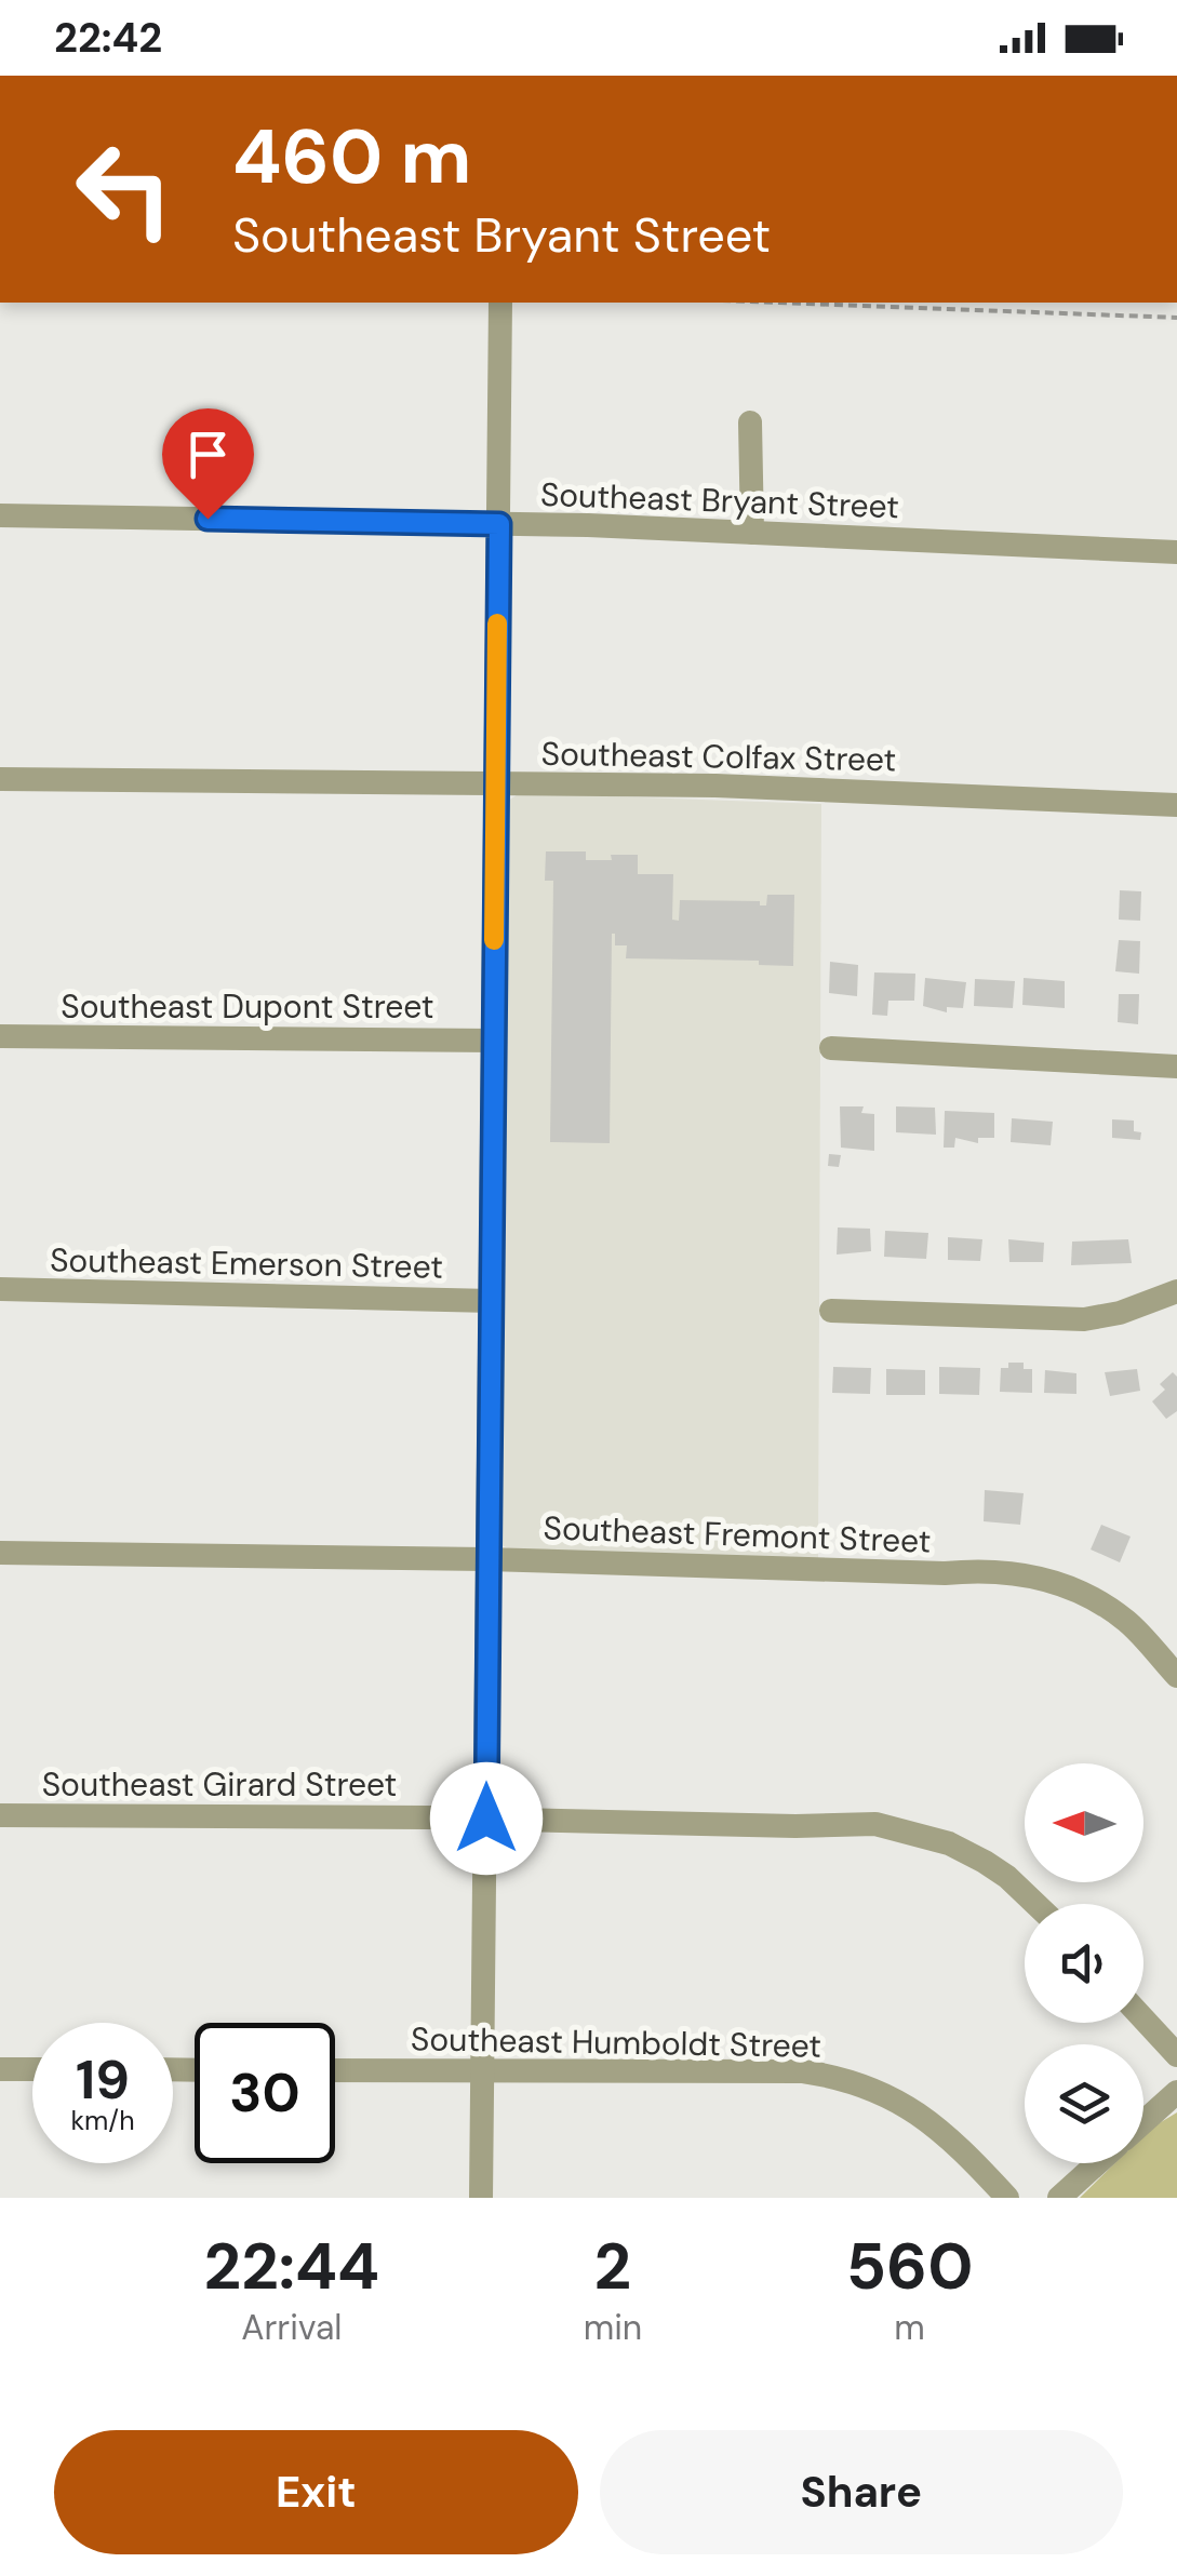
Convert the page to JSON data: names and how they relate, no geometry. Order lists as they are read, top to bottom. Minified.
{"streets":{"street":["Southeast Bryant Street","Southeast Colfax Street","Southeast Dupont Street","Southeast Emerson Street","Southeast Fremont Street","Southeast Girard Street","Southeast Humboldt Street"]},"north":"left","page":{"status":"22:42","turn":["460 m","Southeast Bryant Street"],"speed":"19 km/h","limit":"30","eta":["22:44","Arrival","2","min","560","m"],"buttons":["Exit","Share"]}}
